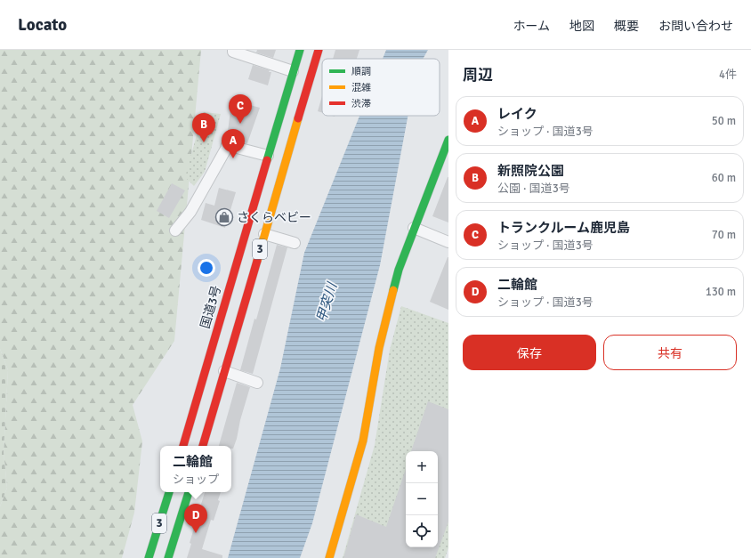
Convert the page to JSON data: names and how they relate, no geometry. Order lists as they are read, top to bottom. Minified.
{"streets":{"main road":["3","国道3号"]},"water":["甲突川"],"places":{"shop":["さくらベビー"]},"legend":["順調","混雑","渋滞"],"page":{"header":"Locato","nav":["ホーム","地図","概要","お問い合わせ"],"heading":["周辺","4件"],"pins":["C","B","A","D"],"list":[{"mark":"A","name":"レイク","note":"ショップ · 国道3号","value":"50 m"},{"mark":"B","name":"新照院公園","note":"公園 · 国道3号","value":"60 m"},{"mark":"C","name":"トランクルーム鹿児島","note":"ショップ · 国道3号","value":"70 m"},{"mark":"D","name":"二輪館","note":"ショップ · 国道3号","value":"130 m"}],"buttons":["保存","共有"],"popup":["二輪館","ショップ"],"map_buttons":["+","−"]}}
